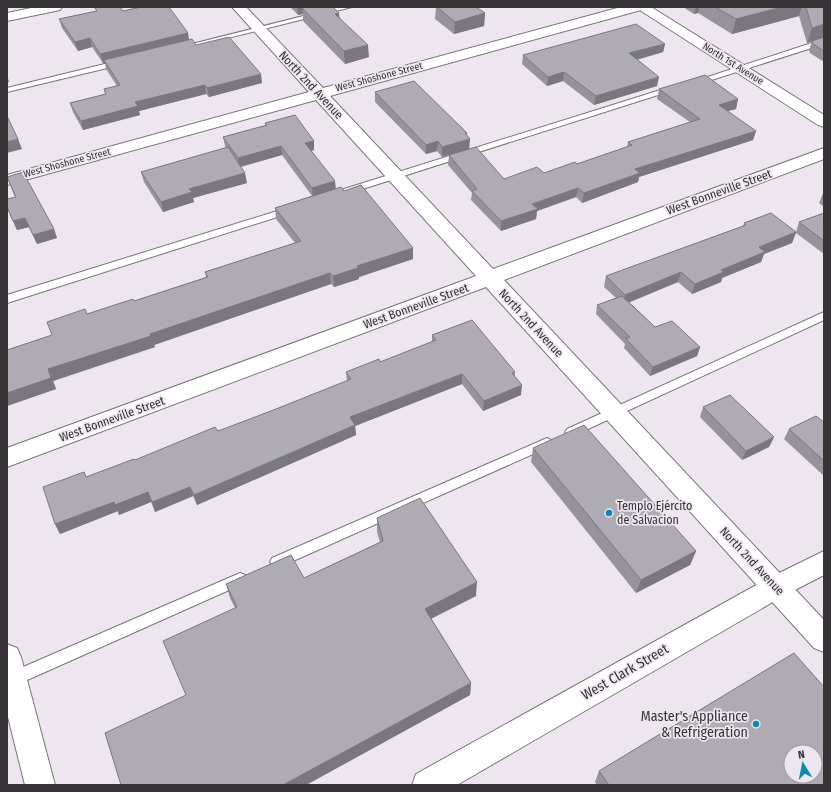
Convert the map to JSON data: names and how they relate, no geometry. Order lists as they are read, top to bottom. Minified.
{"streets":{"street":["North 1st Avenue","West Shoshone Street","North 2nd Avenue","West Bonneville Street","West Clark Street"]},"crossings":[["West Shoshone Street","North 2nd Avenue"],["North 2nd Avenue","West Bonneville Street"],["North 2nd Avenue","West Clark Street"]],"places":["Templo Ejército de Salvacion","Master's Appliance & Refrigeration"],"north":"top"}
